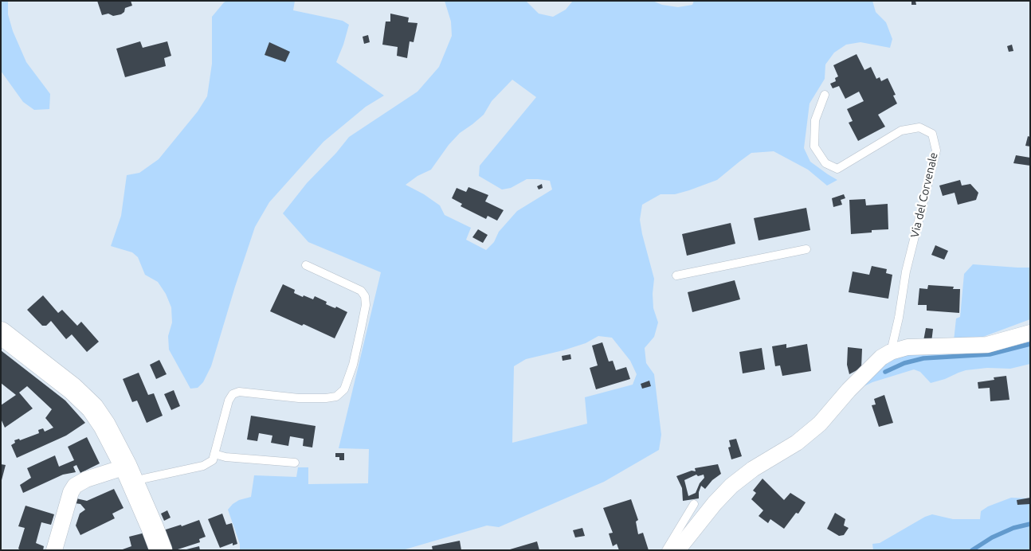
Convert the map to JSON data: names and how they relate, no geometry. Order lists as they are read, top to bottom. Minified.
{"streets":{"lane":["Via del Corvenale"]}}
